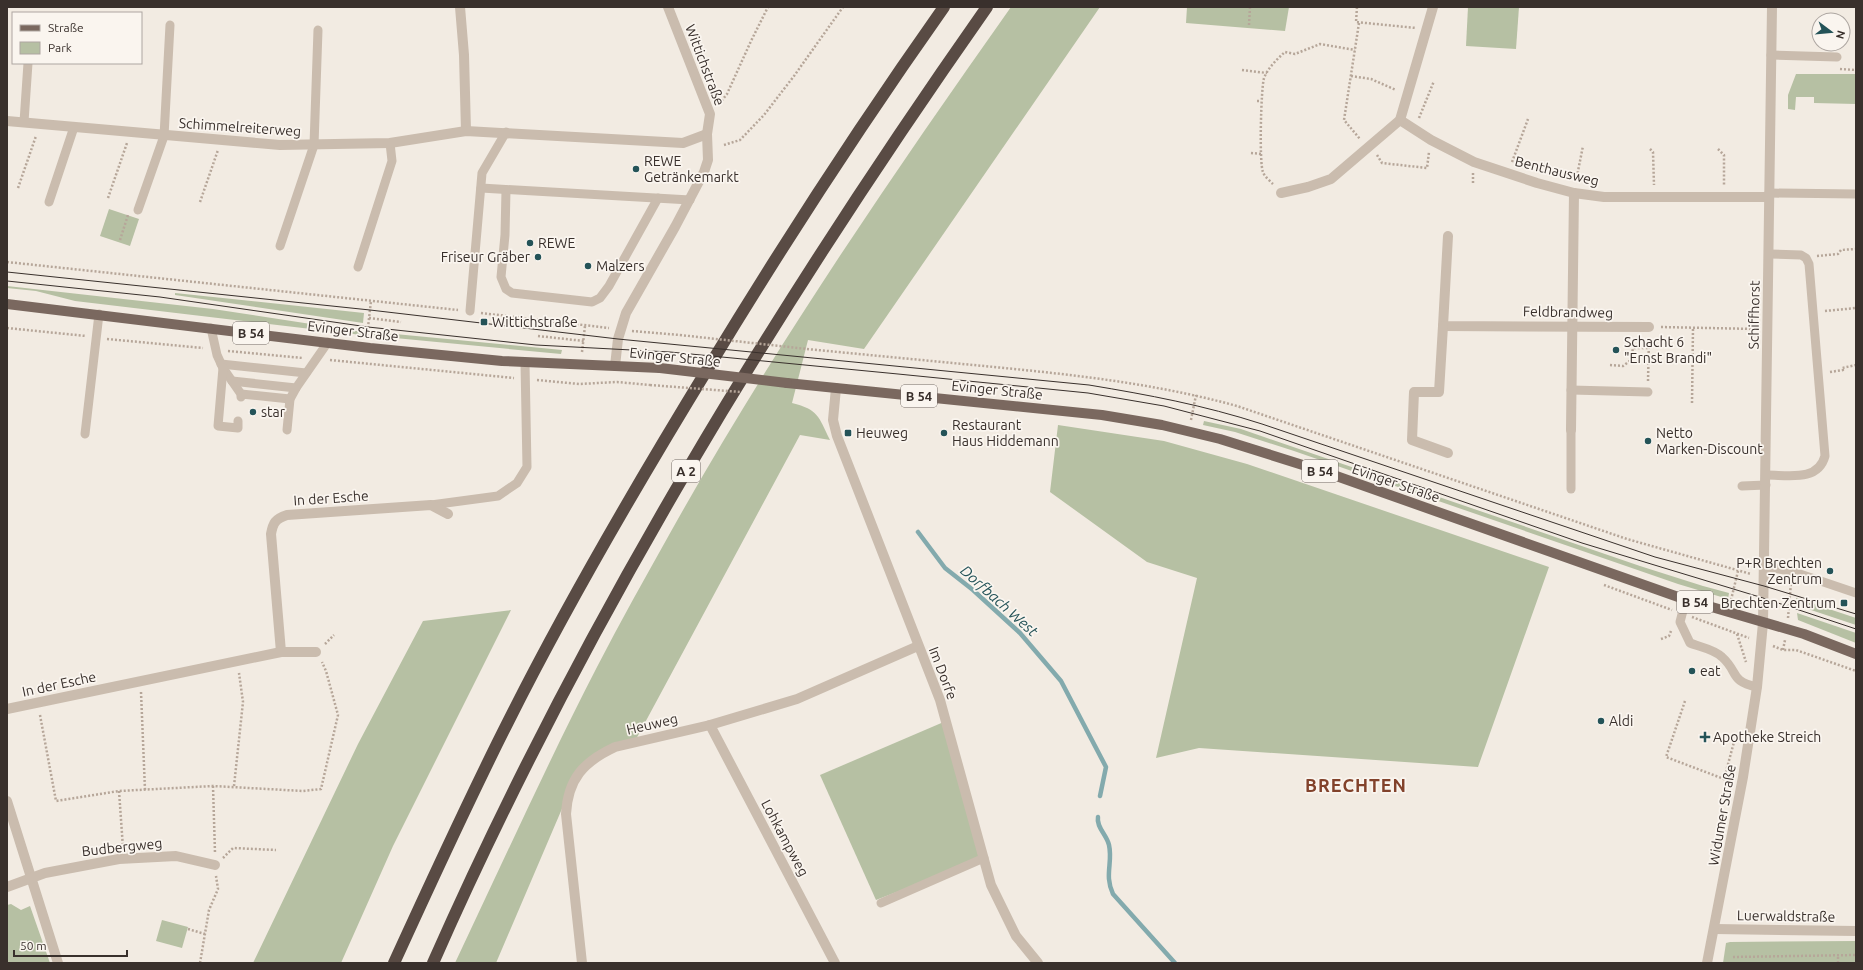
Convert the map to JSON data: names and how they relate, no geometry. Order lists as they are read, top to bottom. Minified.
{"streets":{"highway":["A 2"],"main road":["Evinger Straße","B 54"],"street":["Wittichstraße","Schimmelreiterweg","Benthausweg","Feldbrandweg","Schiffhorst","In der Esche","Im Dorfe","Heuweg","Widumer Straße","Lohkampweg","Budbergweg","Luerwaldstraße"]},"crossings":[["Wittichstraße","Evinger Straße"],["Benthausweg","Schiffhorst"],["Schiffhorst","Evinger Straße"],["Schiffhorst","Widumer Straße"],["Evinger Straße","Im Dorfe"],["Evinger Straße","Widumer Straße"],["Im Dorfe","Heuweg"],["Heuweg","Lohkampweg"],["Widumer Straße","Luerwaldstraße"]],"districts":["BRECHTEN"],"water":["Dorfbach West"],"places":{"other":["REWE Getränkemarkt","REWE","Friseur Gräber","Malzers","Schacht 6 \"Ernst Brandi\"","star","Restaurant Haus Hiddemann","Netto Marken-Discount","P+R Brechten Zentrum","eat","Aldi"],"transit":["Wittichstraße","Heuweg","Brechten Zentrum"],"health":["Apotheke Streich"]},"legend":["Straße","Park"],"scale_bar":"50 m","north":"right"}
